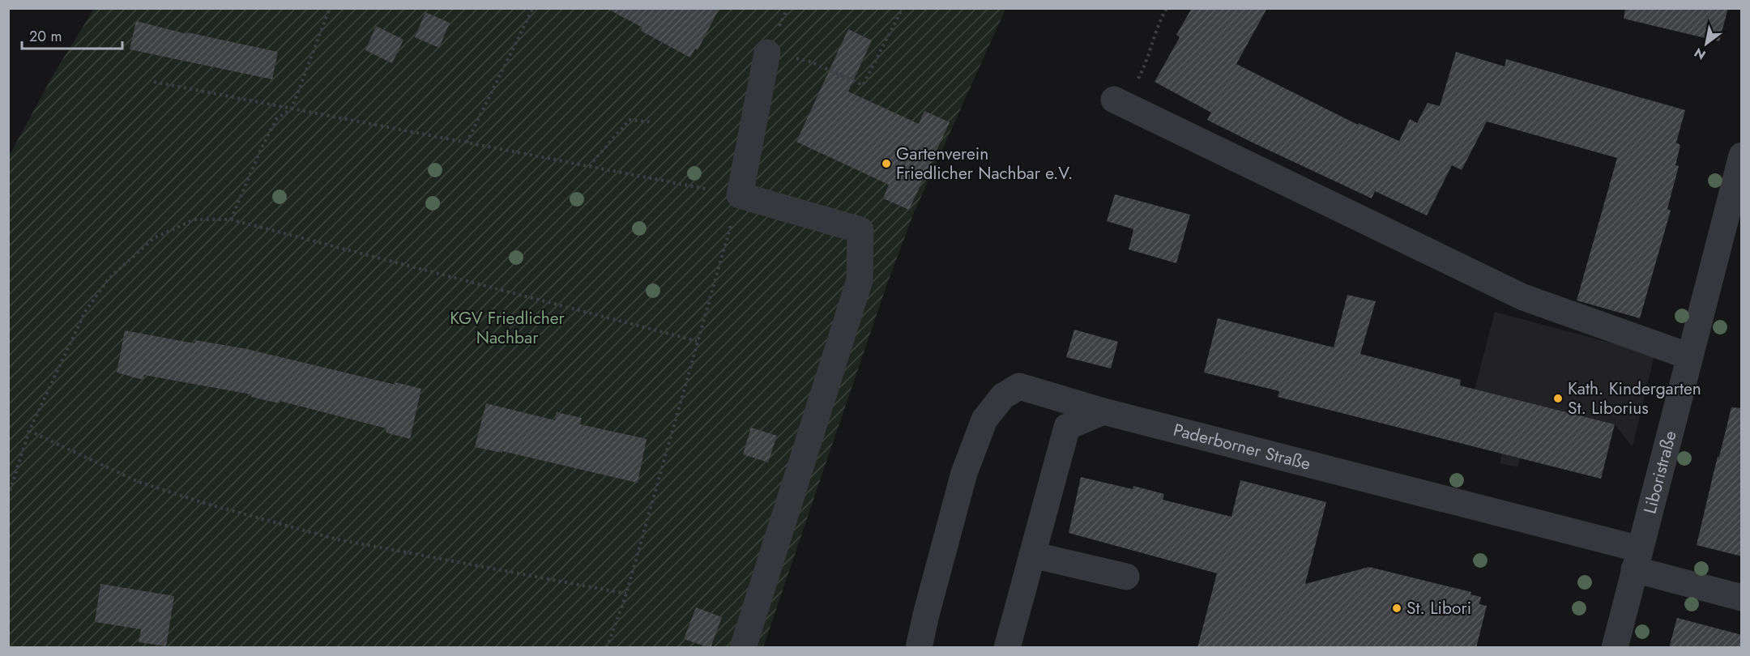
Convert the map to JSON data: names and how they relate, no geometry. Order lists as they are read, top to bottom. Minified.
{"streets":{"street":["Paderborner Straße","Liboristraße"]},"crossings":[["Paderborner Straße","Liboristraße"]],"parks":["KGV Friedlicher Nachbar"],"places":["Gartenverein Friedlicher Nachbar e.V.","Kath. Kindergarten St. Liborius","St. Libori"],"scale_bar":"20 m","north":"bottom left"}
